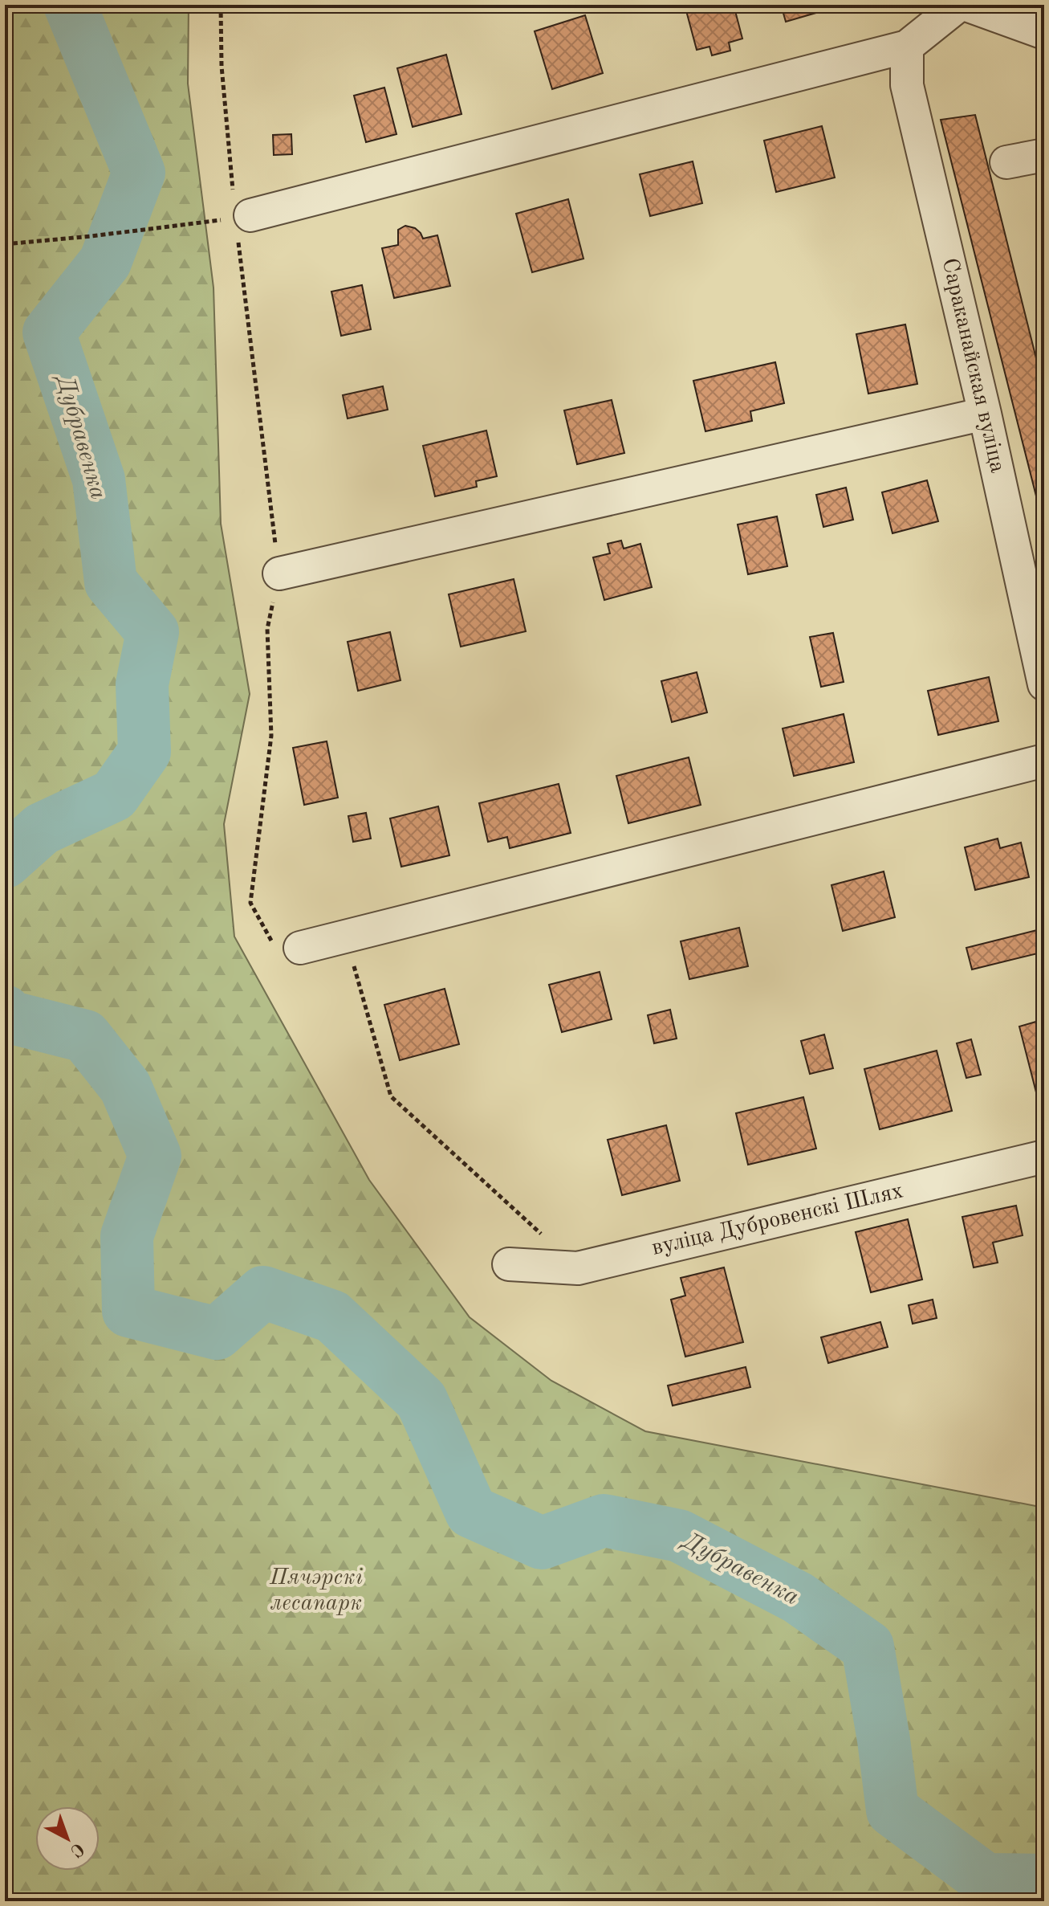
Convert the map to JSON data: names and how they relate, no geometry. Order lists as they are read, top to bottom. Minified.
{"streets":{"street":["Сараканайская вуліца","вуліца Дубровенскі Шлях"]},"water":["Дубравенка"],"parks":["Пячэрскі лесапарк"],"north":"bottom right"}
